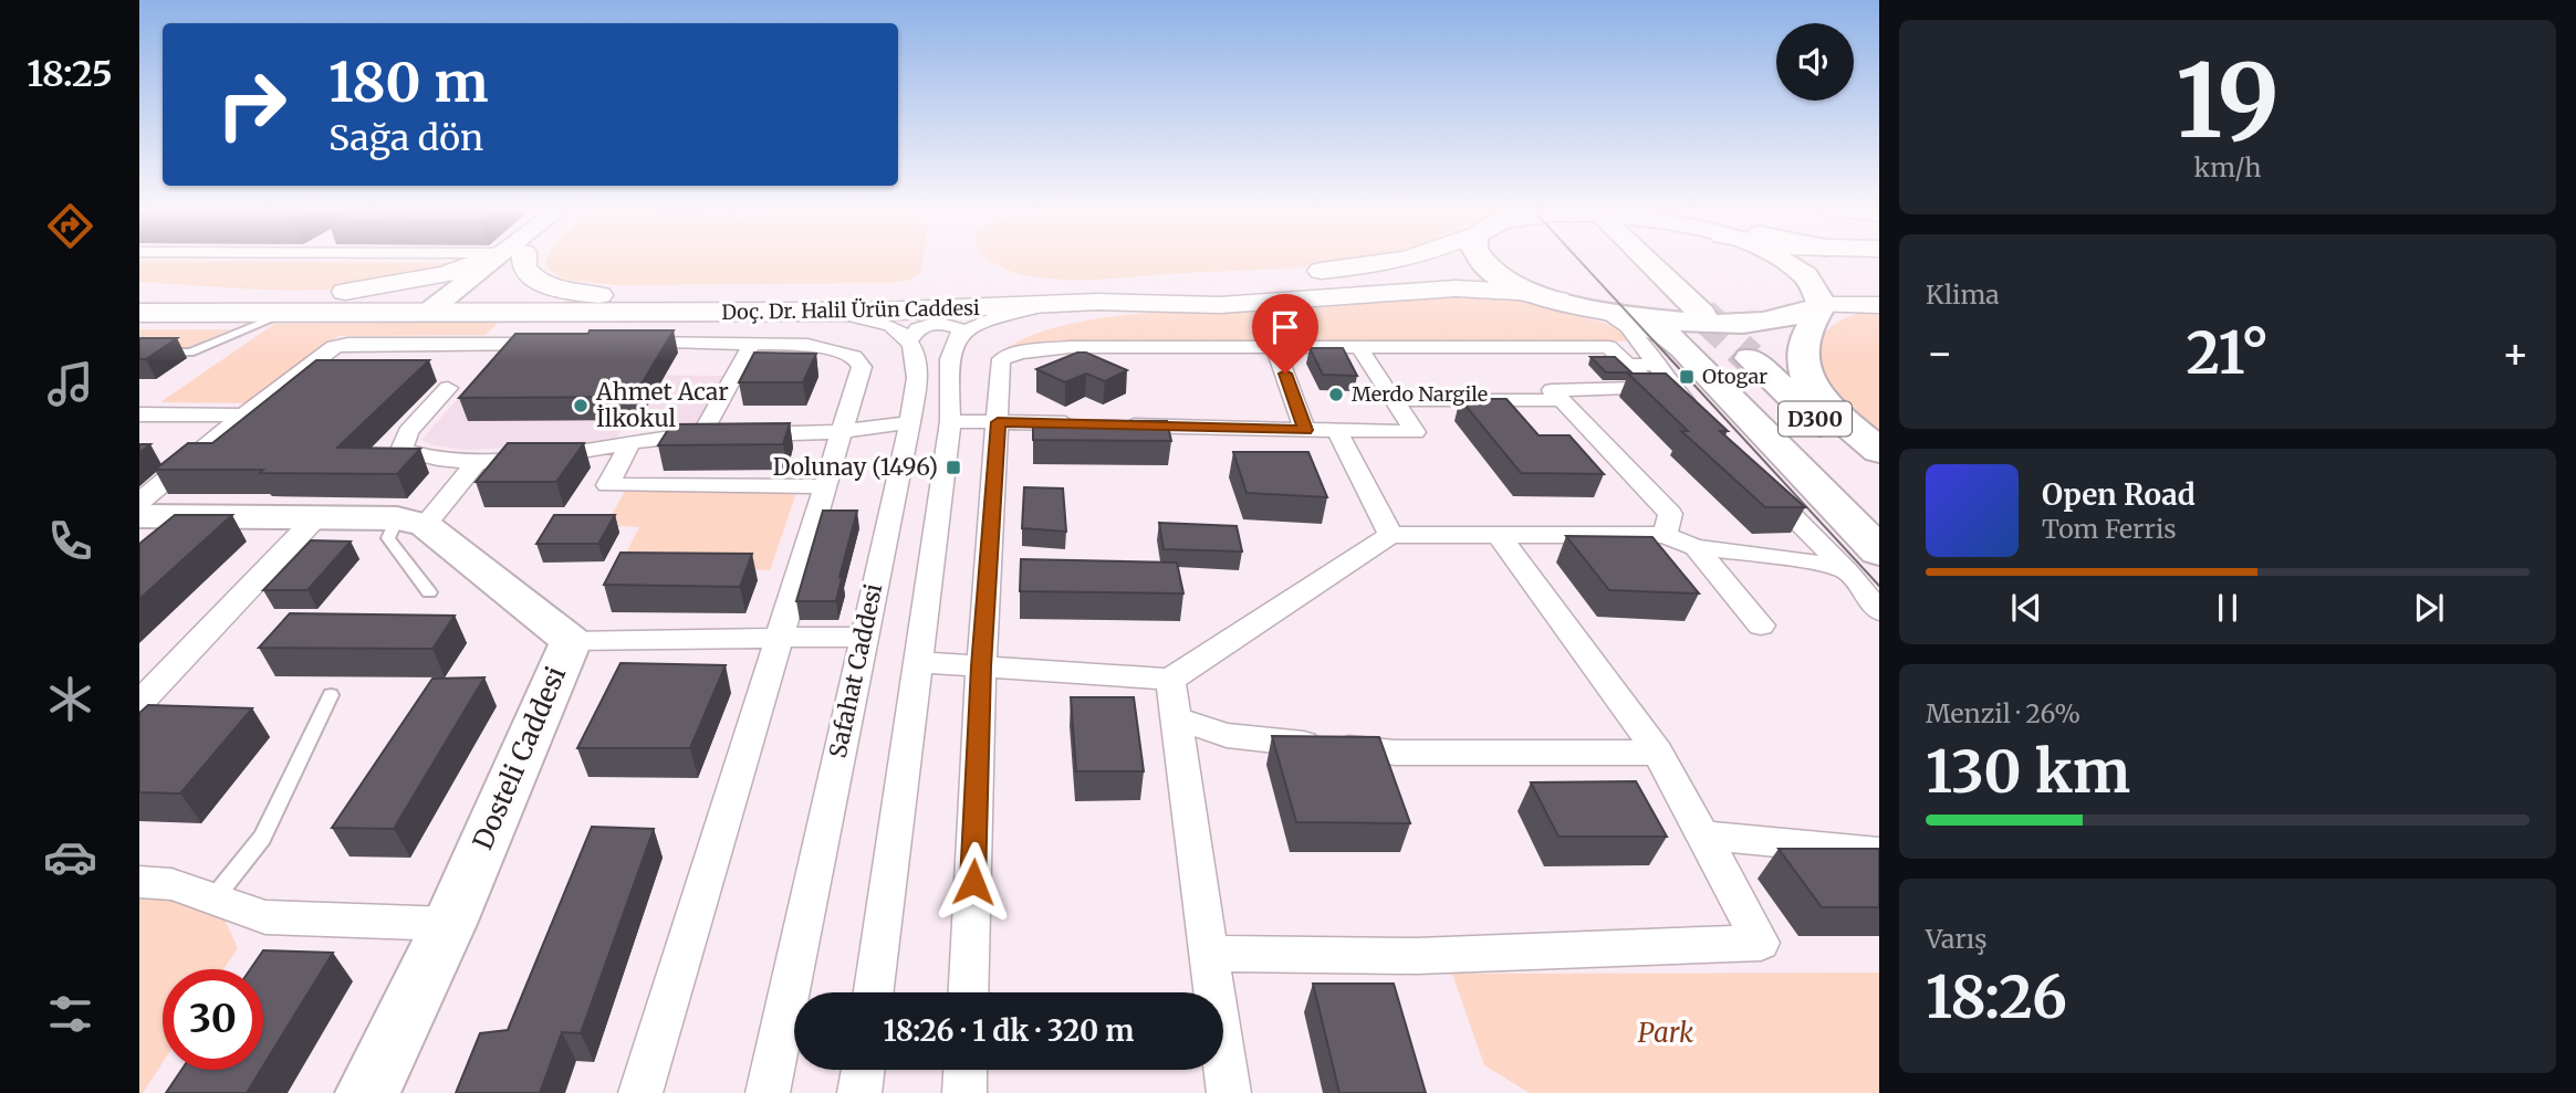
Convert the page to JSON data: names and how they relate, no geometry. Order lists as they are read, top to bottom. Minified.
{"streets":{"highway":["D300"],"main road":["Doç. Dr. Halil Ürün Caddesi"],"street":["Safahat Caddesi","Dosteli Caddesi"]},"parks":["Park"],"places":{"transit":["Otogar","Dolunay (1496)"],"other":["Merdo Nargile","Ahmet Acar İlkokul"]},"page":{"tabs":"18:25","tile":[["19","km/h"],"Klima",["Menzil · 26%","130 km"],["Varış","18:26"]],"turn":["180 m","Sağa dön"],"heat":["−","21°","+"],"song":["Open Road","Tom Ferris"],"limit":"30","trip":"18:26 · 1 dk · 320 m"}}
